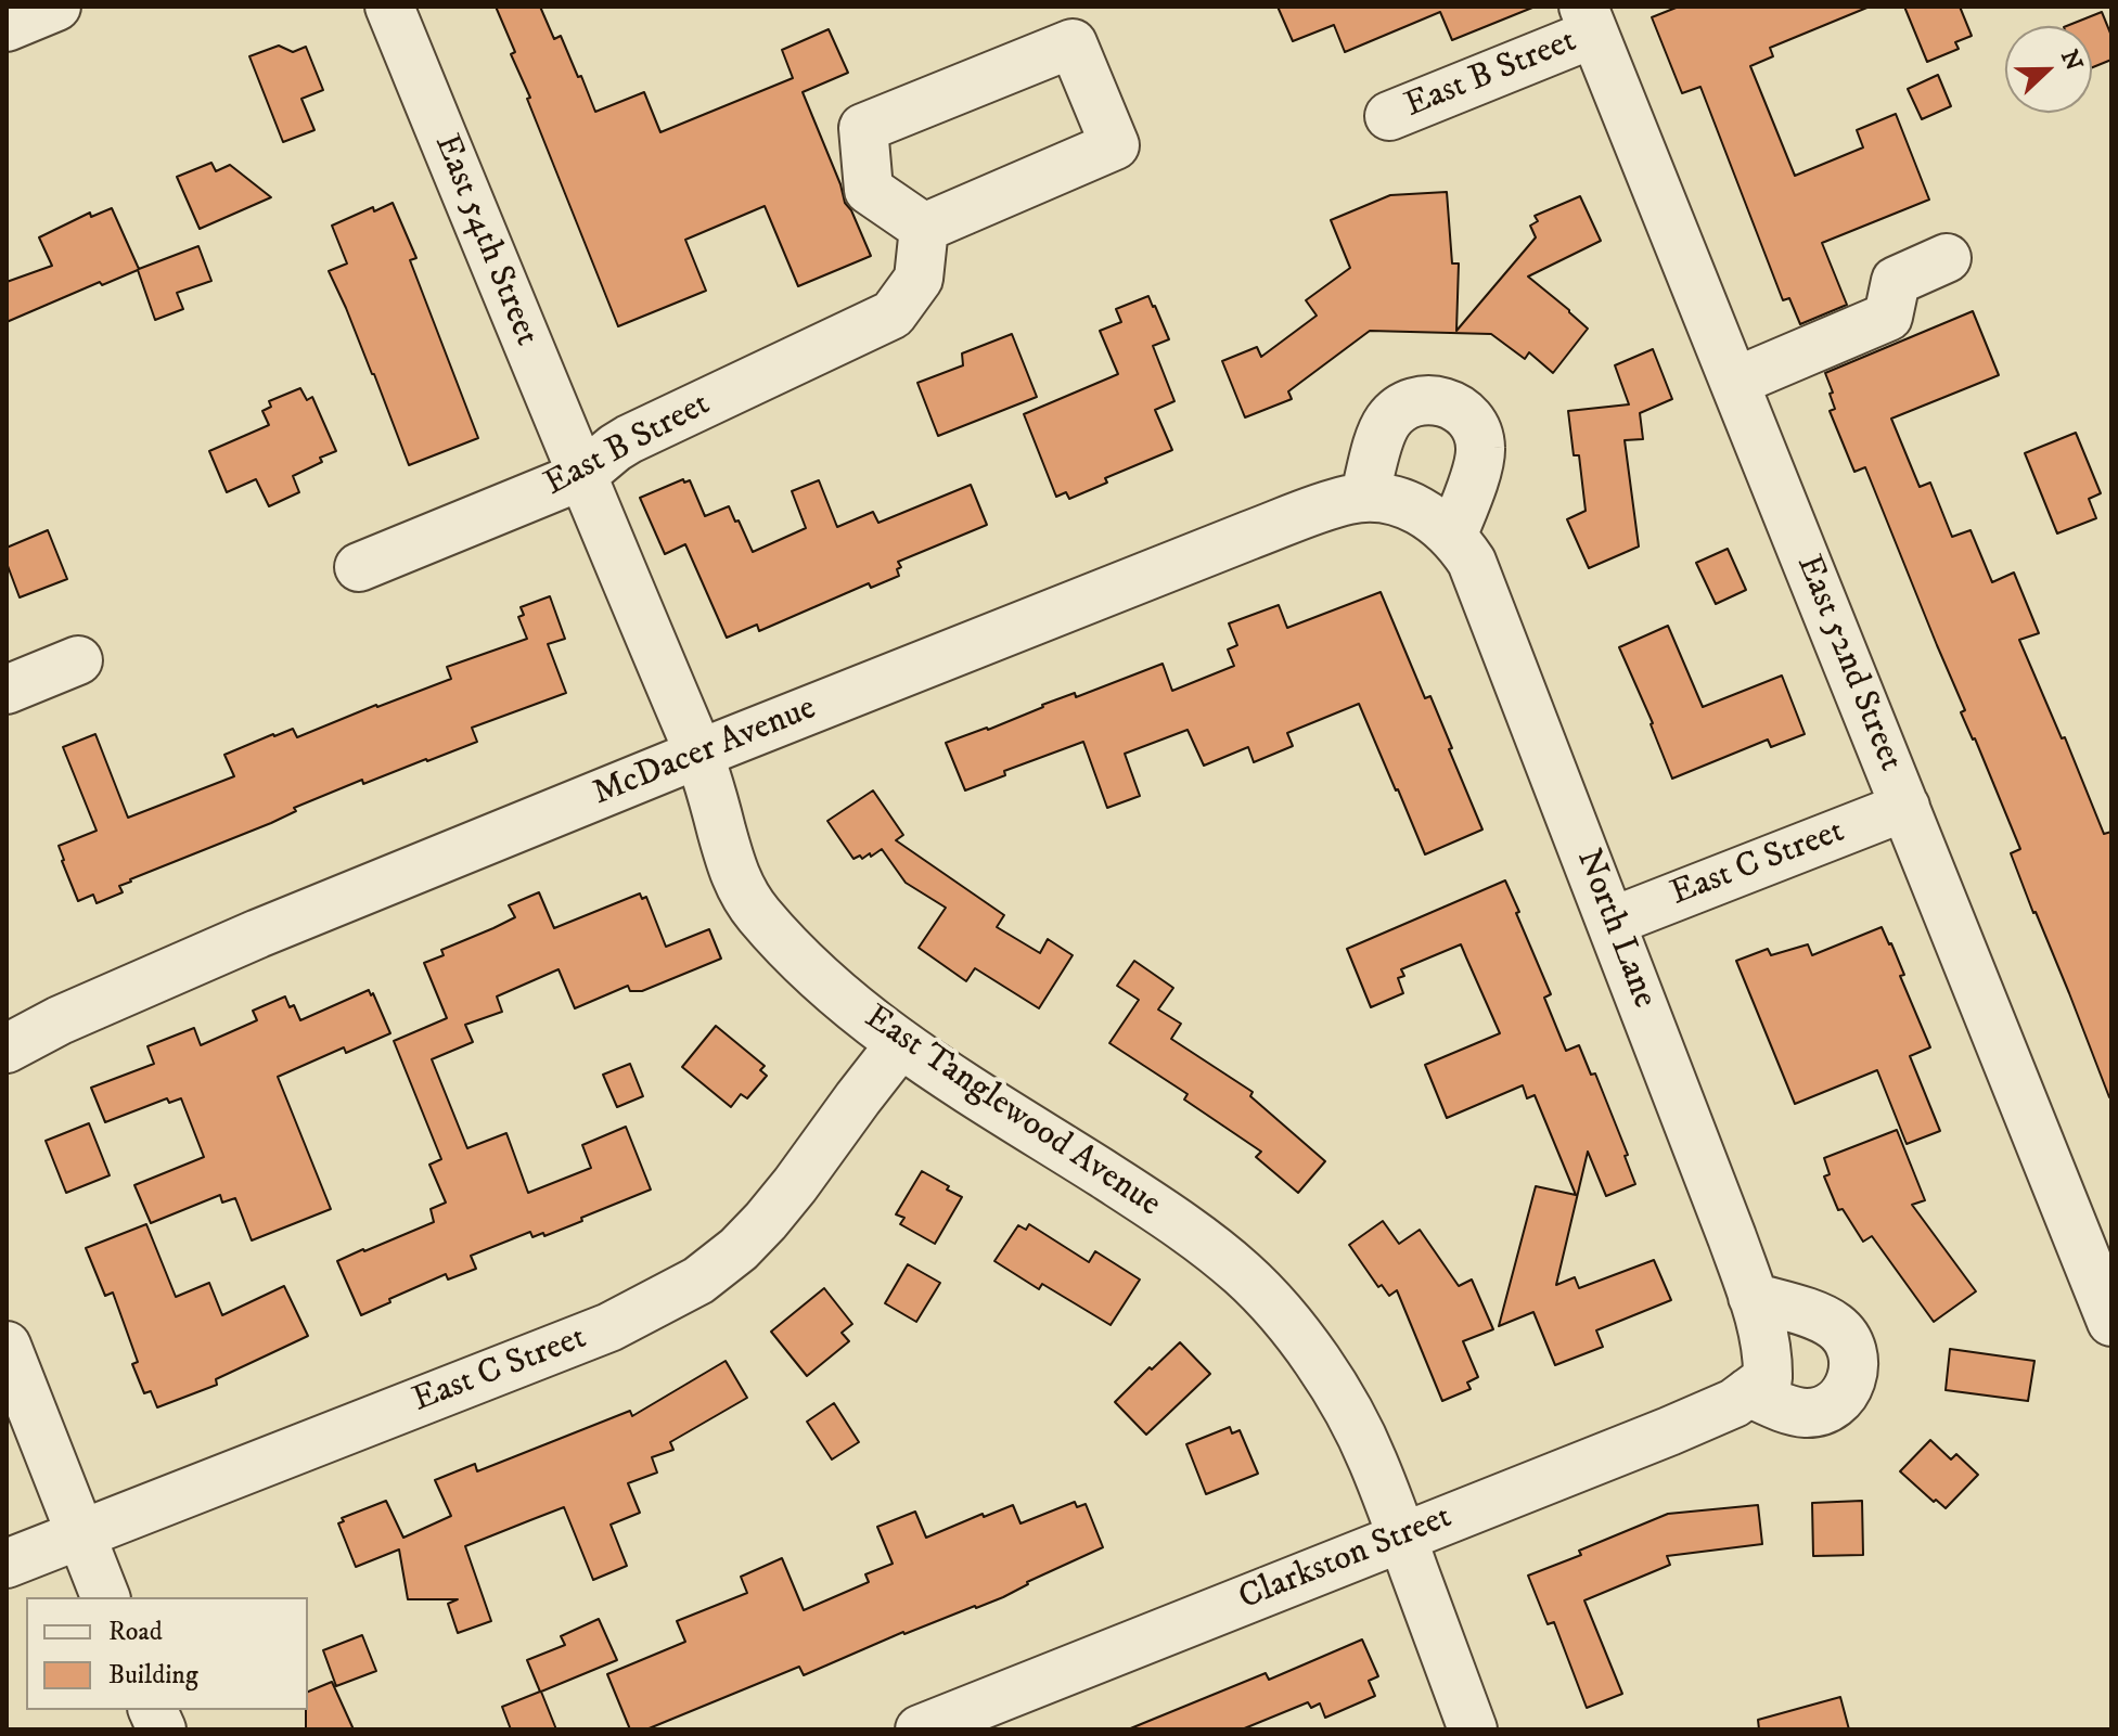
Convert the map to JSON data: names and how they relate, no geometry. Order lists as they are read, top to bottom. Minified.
{"streets":{"street":["East B Street","East 54th Street","East 52nd Street","McDacer Avenue","East C Street","North Lane","East Tanglewood Avenue","Clarkston Street"]},"crossings":[["East B Street","East 54th Street"],["East B Street","East 52nd Street"],["East B Street","East Tanglewood Avenue"],["East 54th Street","East Tanglewood Avenue"],["East 52nd Street","East C Street"],["McDacer Avenue","North Lane"],["McDacer Avenue","East Tanglewood Avenue"],["East C Street","North Lane"],["East C Street","East Tanglewood Avenue"],["North Lane","Clarkston Street"],["East Tanglewood Avenue","Clarkston Street"]],"legend":["Road","Building"],"north":"right"}
